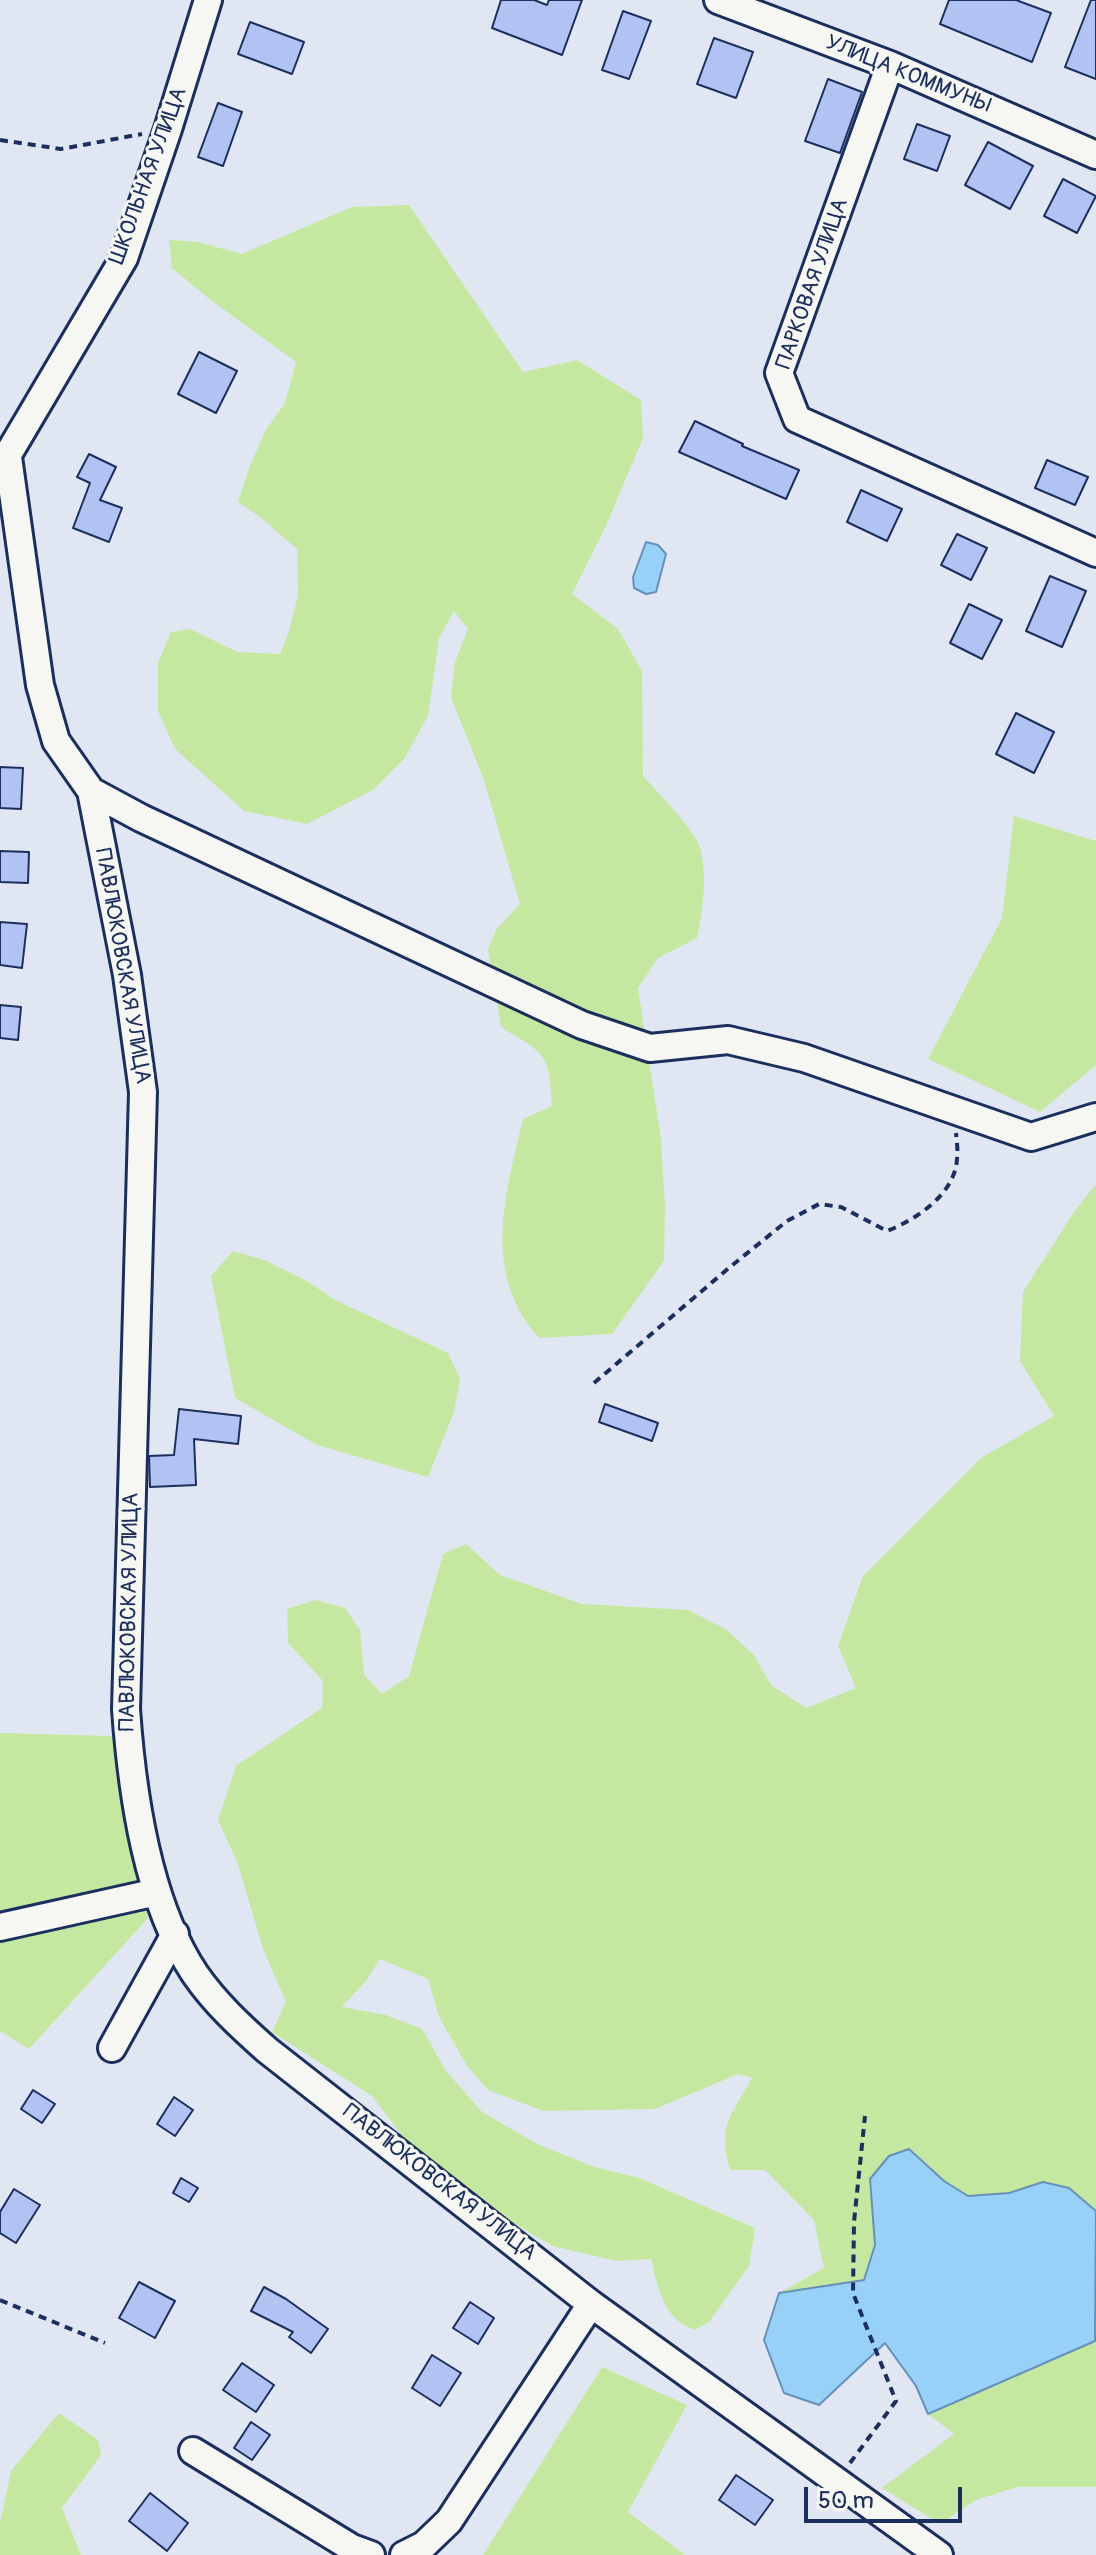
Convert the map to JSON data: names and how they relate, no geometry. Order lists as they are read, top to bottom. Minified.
{"streets":{"street":["УЛИЦА КОММУНЫ","ШКОЛЬНАЯ УЛИЦА","ПАРКОВАЯ УЛИЦА","ПАВЛЮКОВСКАЯ УЛИЦА"]},"crossings":[["УЛИЦА КОММУНЫ","ПАРКОВАЯ УЛИЦА"],["ШКОЛЬНАЯ УЛИЦА","ПАВЛЮКОВСКАЯ УЛИЦА"]],"scale_bar":"50 m"}
